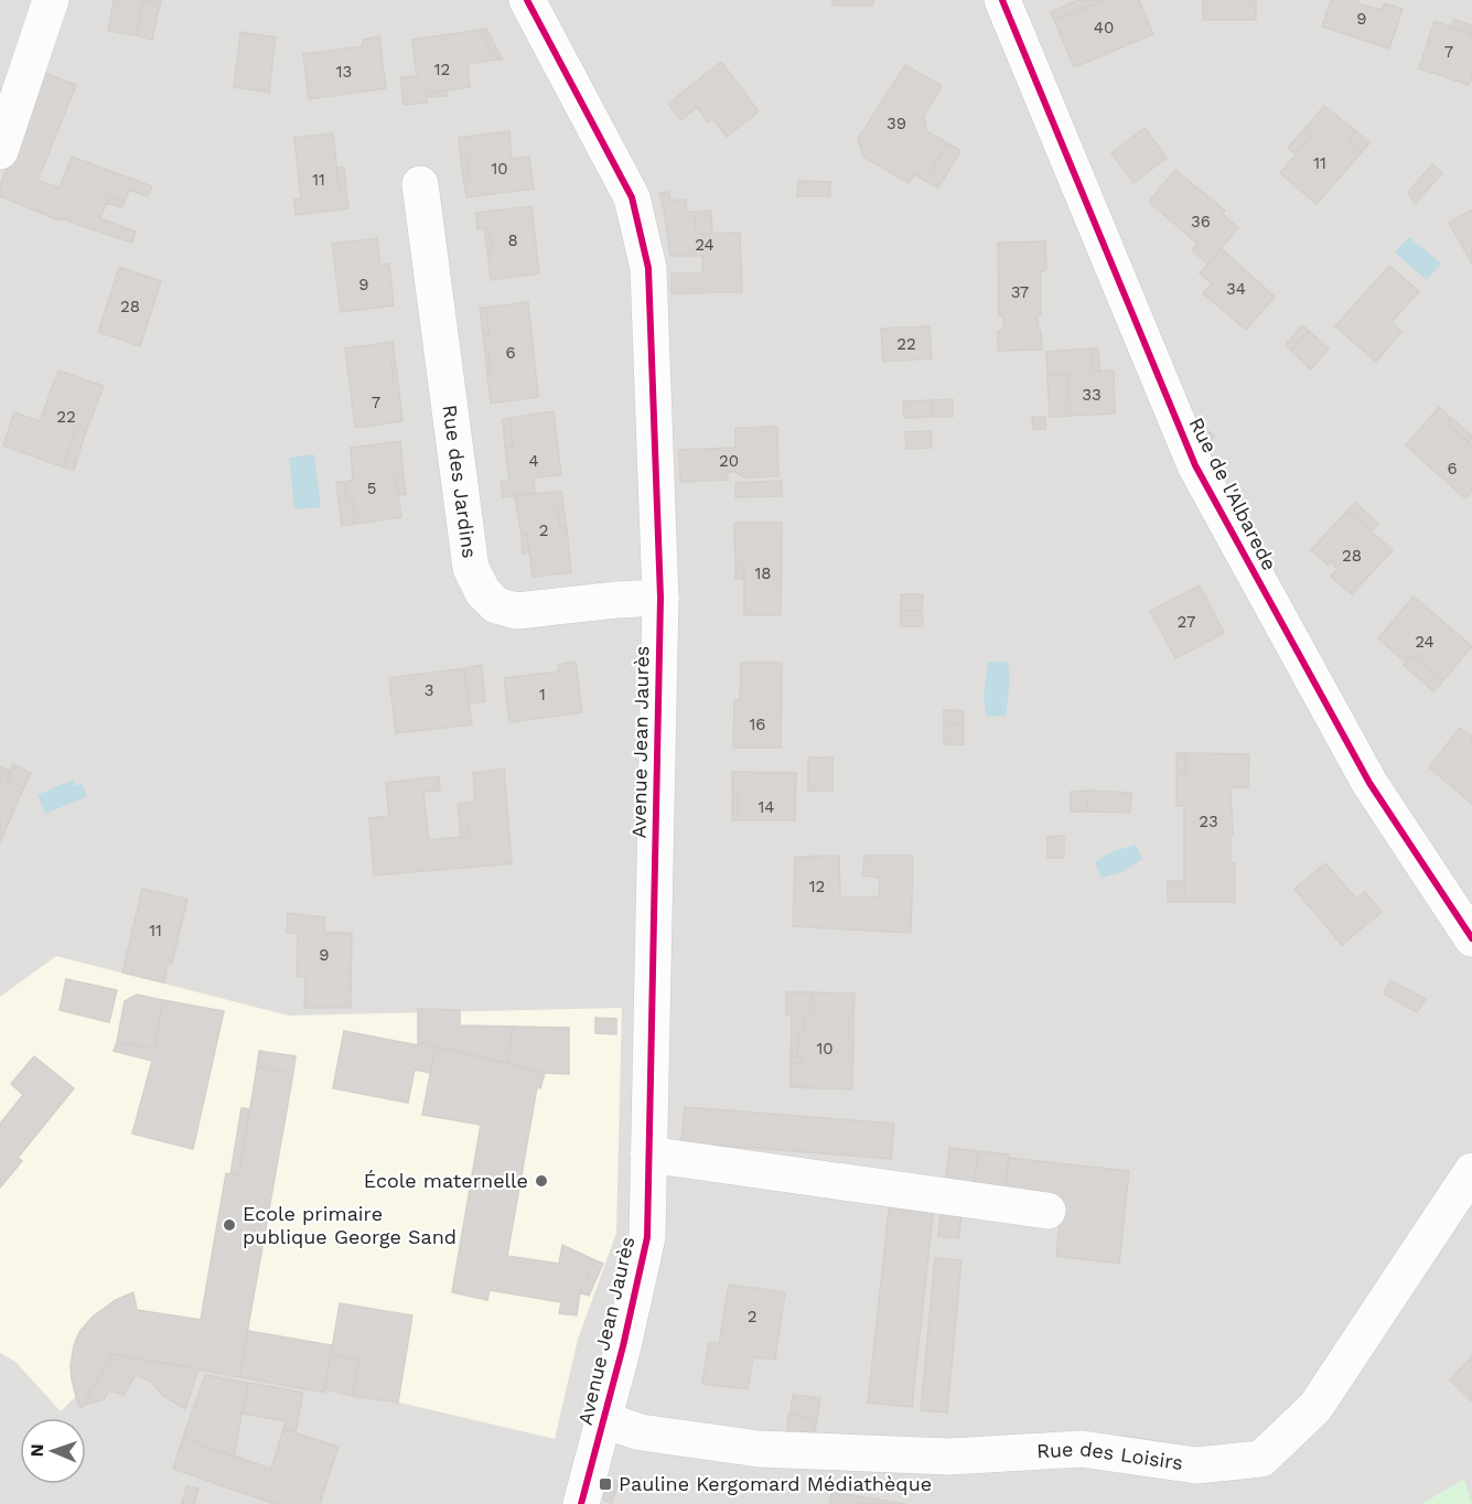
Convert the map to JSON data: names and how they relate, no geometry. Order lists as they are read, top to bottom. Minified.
{"streets":{"street":["Rue des Jardins","Rue de l'Albarede","Avenue Jean Jaurès","Rue des Loisirs"]},"crossings":[["Rue des Jardins","Avenue Jean Jaurès"],["Avenue Jean Jaurès","Rue des Loisirs"]],"places":{"other":["École maternelle","Ecole primaire publique George Sand"],"transit":["Pauline Kergomard Médiathèque"]},"house_numbers":["9","40","7","12","13","39","11","10","11","36","8","24","9","34","37","28","22","6","33","7","22","4","20","6","5","2","28","18","27","24","3","1","16","14","23","12","11","9","10","2"],"north":"left"}
